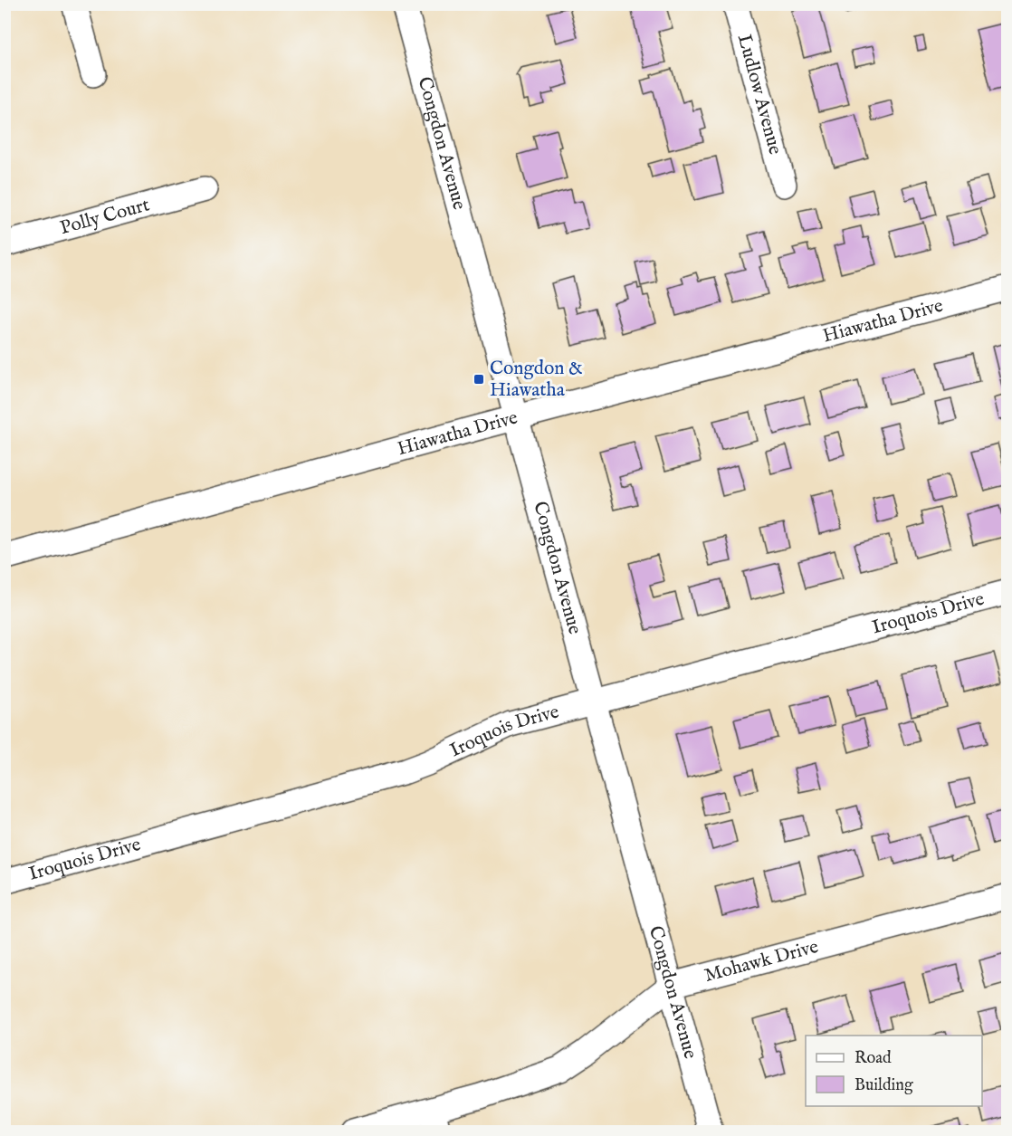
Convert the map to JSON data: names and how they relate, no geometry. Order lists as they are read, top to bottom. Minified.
{"streets":{"street":["Ludlow Avenue","Congdon Avenue","Polly Court","Hiawatha Drive","Iroquois Drive","Mohawk Drive"]},"crossings":[["Congdon Avenue","Hiawatha Drive"],["Congdon Avenue","Iroquois Drive"],["Congdon Avenue","Mohawk Drive"]],"places":{"transit":["Congdon & Hiawatha"]},"legend":["Road","Building"]}
